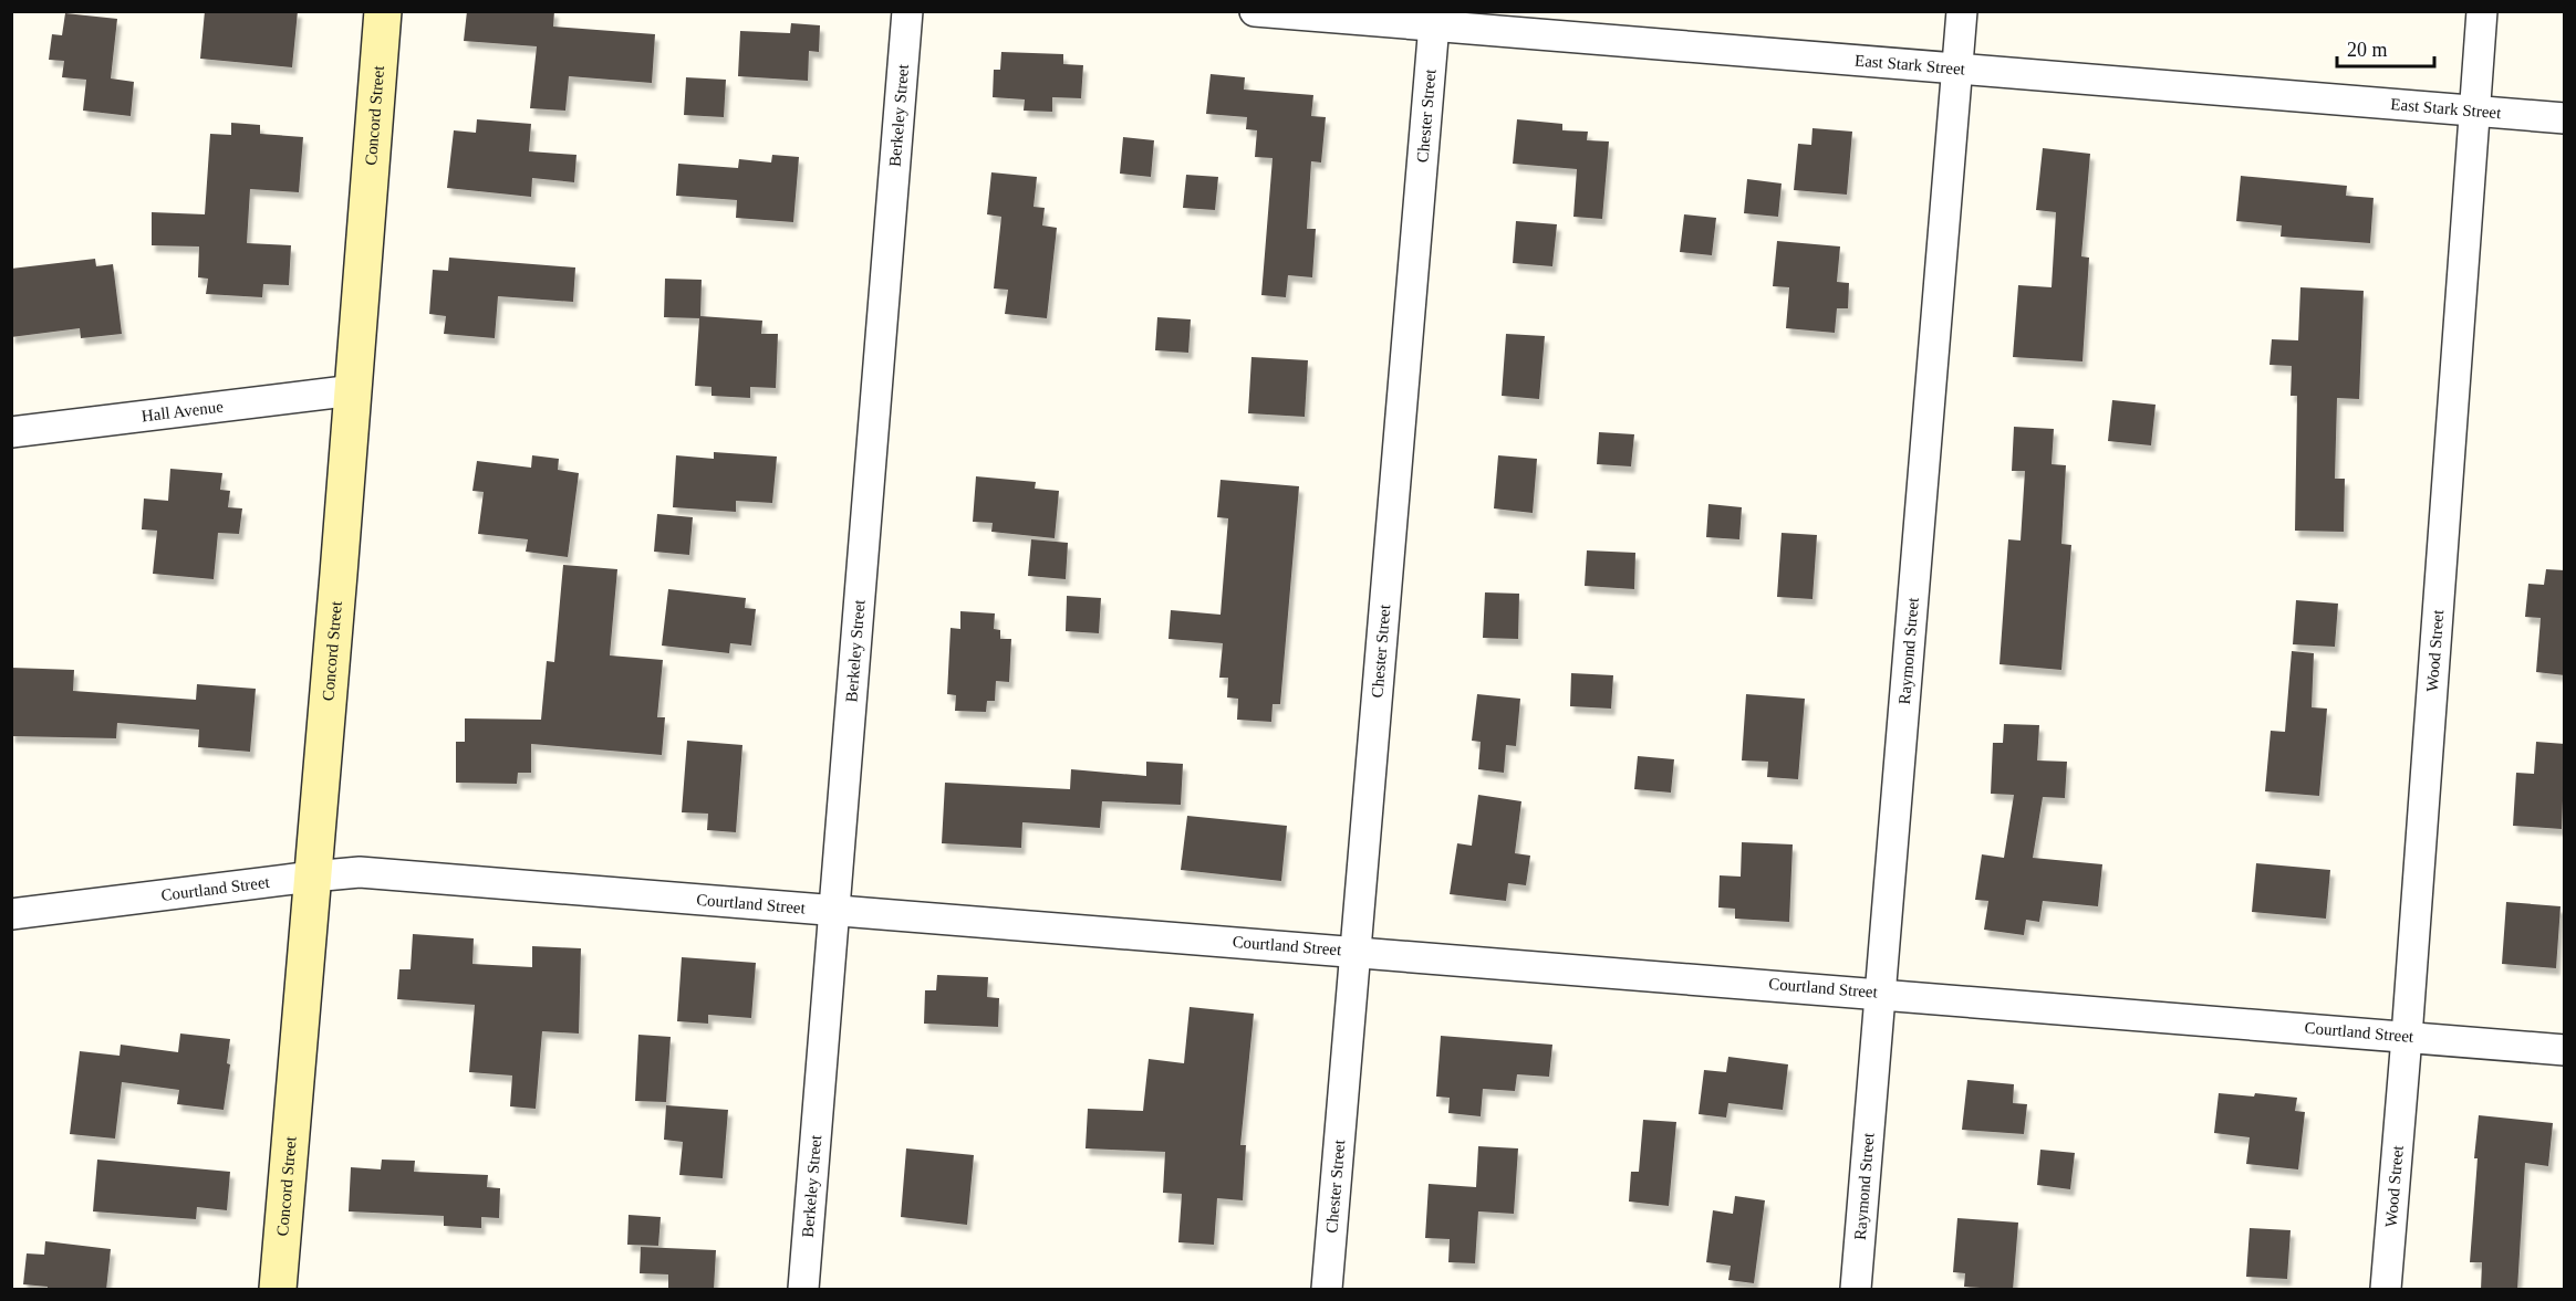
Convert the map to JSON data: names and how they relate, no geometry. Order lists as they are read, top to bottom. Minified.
{"streets":{"main road":["Concord Street"],"street":["East Stark Street","Berkeley Street","Chester Street","Hall Avenue","Raymond Street","Wood Street","Courtland Street"]},"crossings":[["East Stark Street","Chester Street"],["East Stark Street","Raymond Street"],["East Stark Street","Wood Street"],["Concord Street","Hall Avenue"],["Concord Street","Courtland Street"],["Berkeley Street","Courtland Street"],["Chester Street","Courtland Street"],["Raymond Street","Courtland Street"],["Wood Street","Courtland Street"]],"scale_bar":"20 m"}
